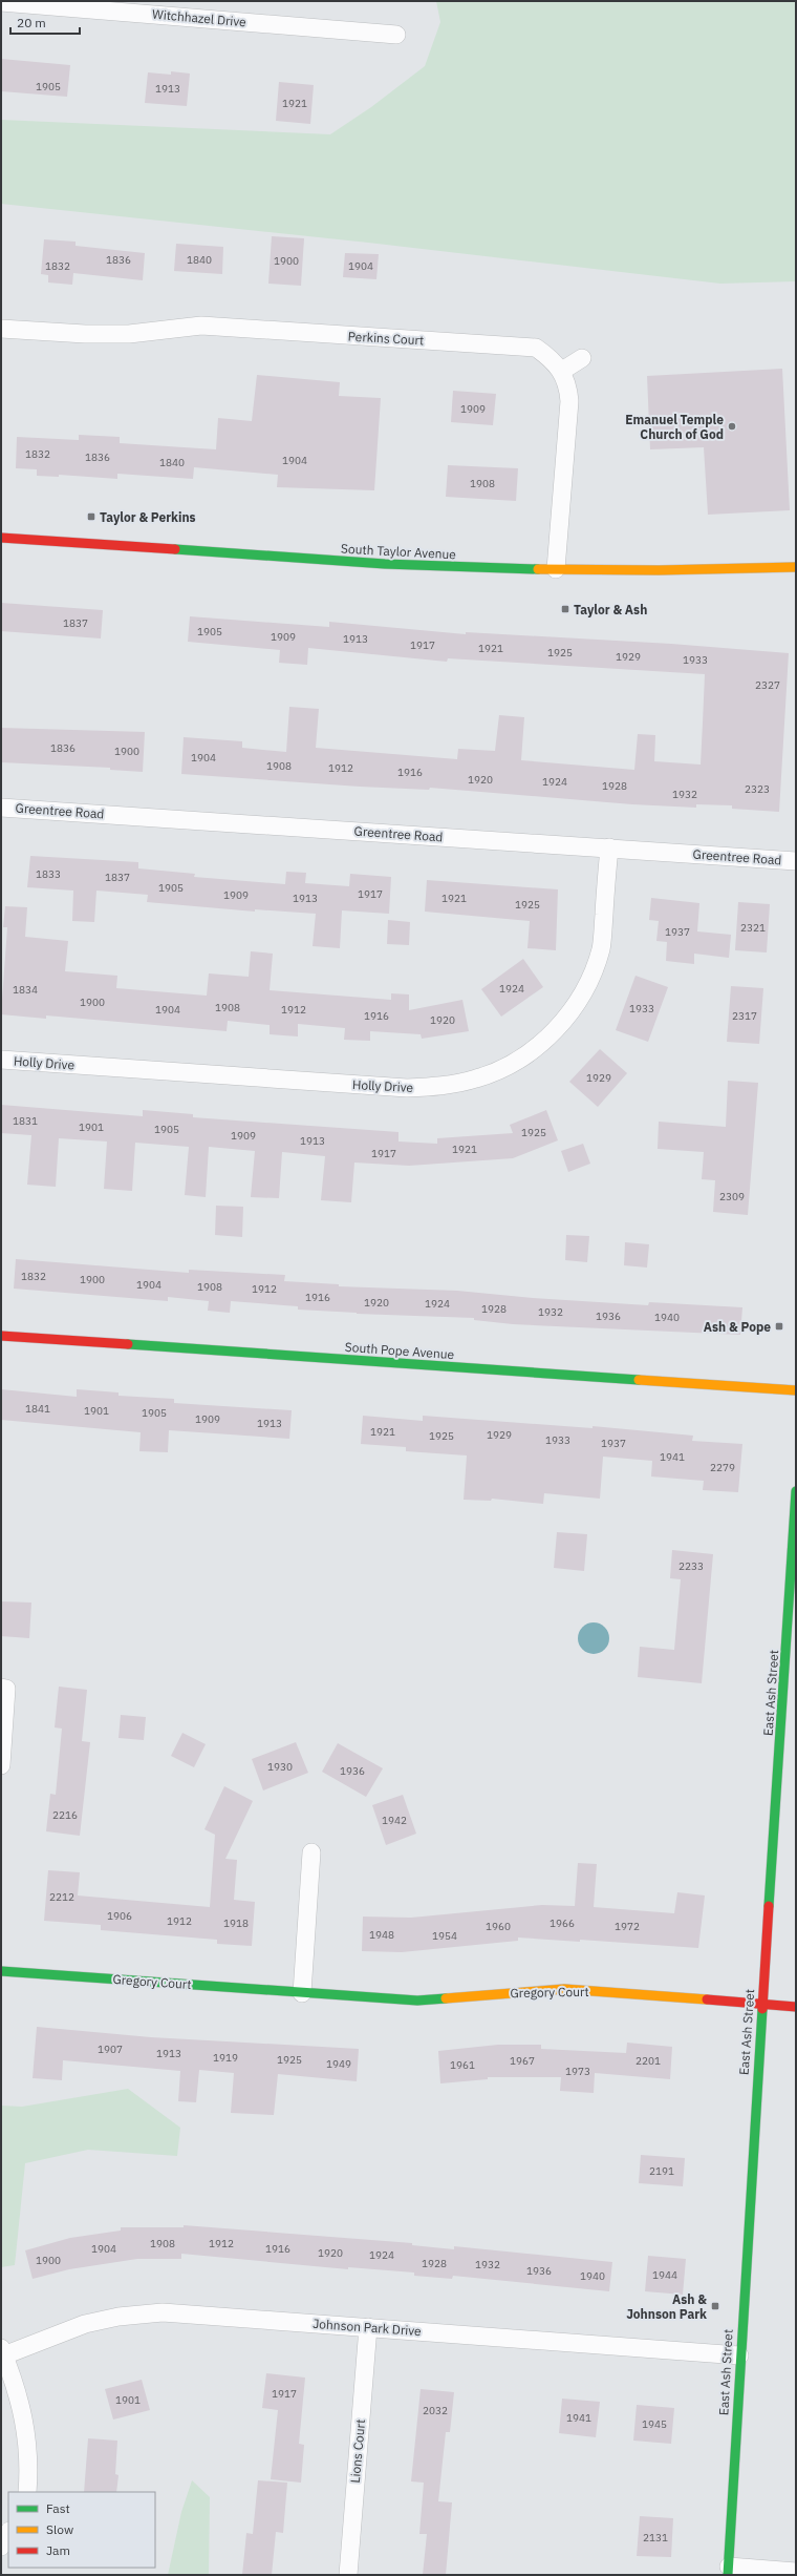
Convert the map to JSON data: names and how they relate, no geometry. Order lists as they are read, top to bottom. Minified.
{"streets":{"street":["Witchhazel Drive","Perkins Court","South Taylor Avenue","Greentree Road","Holly Drive","South Pope Avenue","East Ash Street","Gregory Court","Johnson Park Drive","Lions Court"]},"crossings":[["Perkins Court","South Taylor Avenue"],["Greentree Road","Holly Drive"],["East Ash Street","Gregory Court"],["East Ash Street","Johnson Park Drive"],["Johnson Park Drive","Lions Court"]],"places":{"other":["Emanuel Temple Church of God"],"transit":["Taylor & Perkins","Taylor & Ash","Ash & Pope","Ash & Johnson Park"]},"house_numbers":["1905","1913","1921","1836","1840","1900","1832","1904","1909","1832","1836","1904","1840","1908","1837","1905","1909","1913","1917","1921","1925","1929","1933","2327","1836","1900","1904","1908","1912","1916","1920","1924","1928","2323","1932","1833","1837","1905","1917","1909","1913","1921","1925","2321","1937","1924","1834","1900","1908","1933","1904","1912","1916","2317","1920","1929","1831","1901","1905","1925","1909","1913","1921","1917","2309","1832","1900","1904","1908","1912","1916","1920","1924","1928","1932","1936","1940","1841","1901","1905","1909","1913","1921","1929","1925","1933","1937","1941","2279","2233","1930","1936","2216","1942","2212","1906","1912","1918","1966","1960","1972","1948","1954","1907","1913","1919","1925","1967","2201","1949","1961","1973","2191","1908","1912","1904","1916","1920","1924","1900","1928","1932","1936","1944","1940","1917","1901","2032","1941","1945","2131"],"legend":["Fast","Slow","Jam"],"scale_bar":"20 m"}
